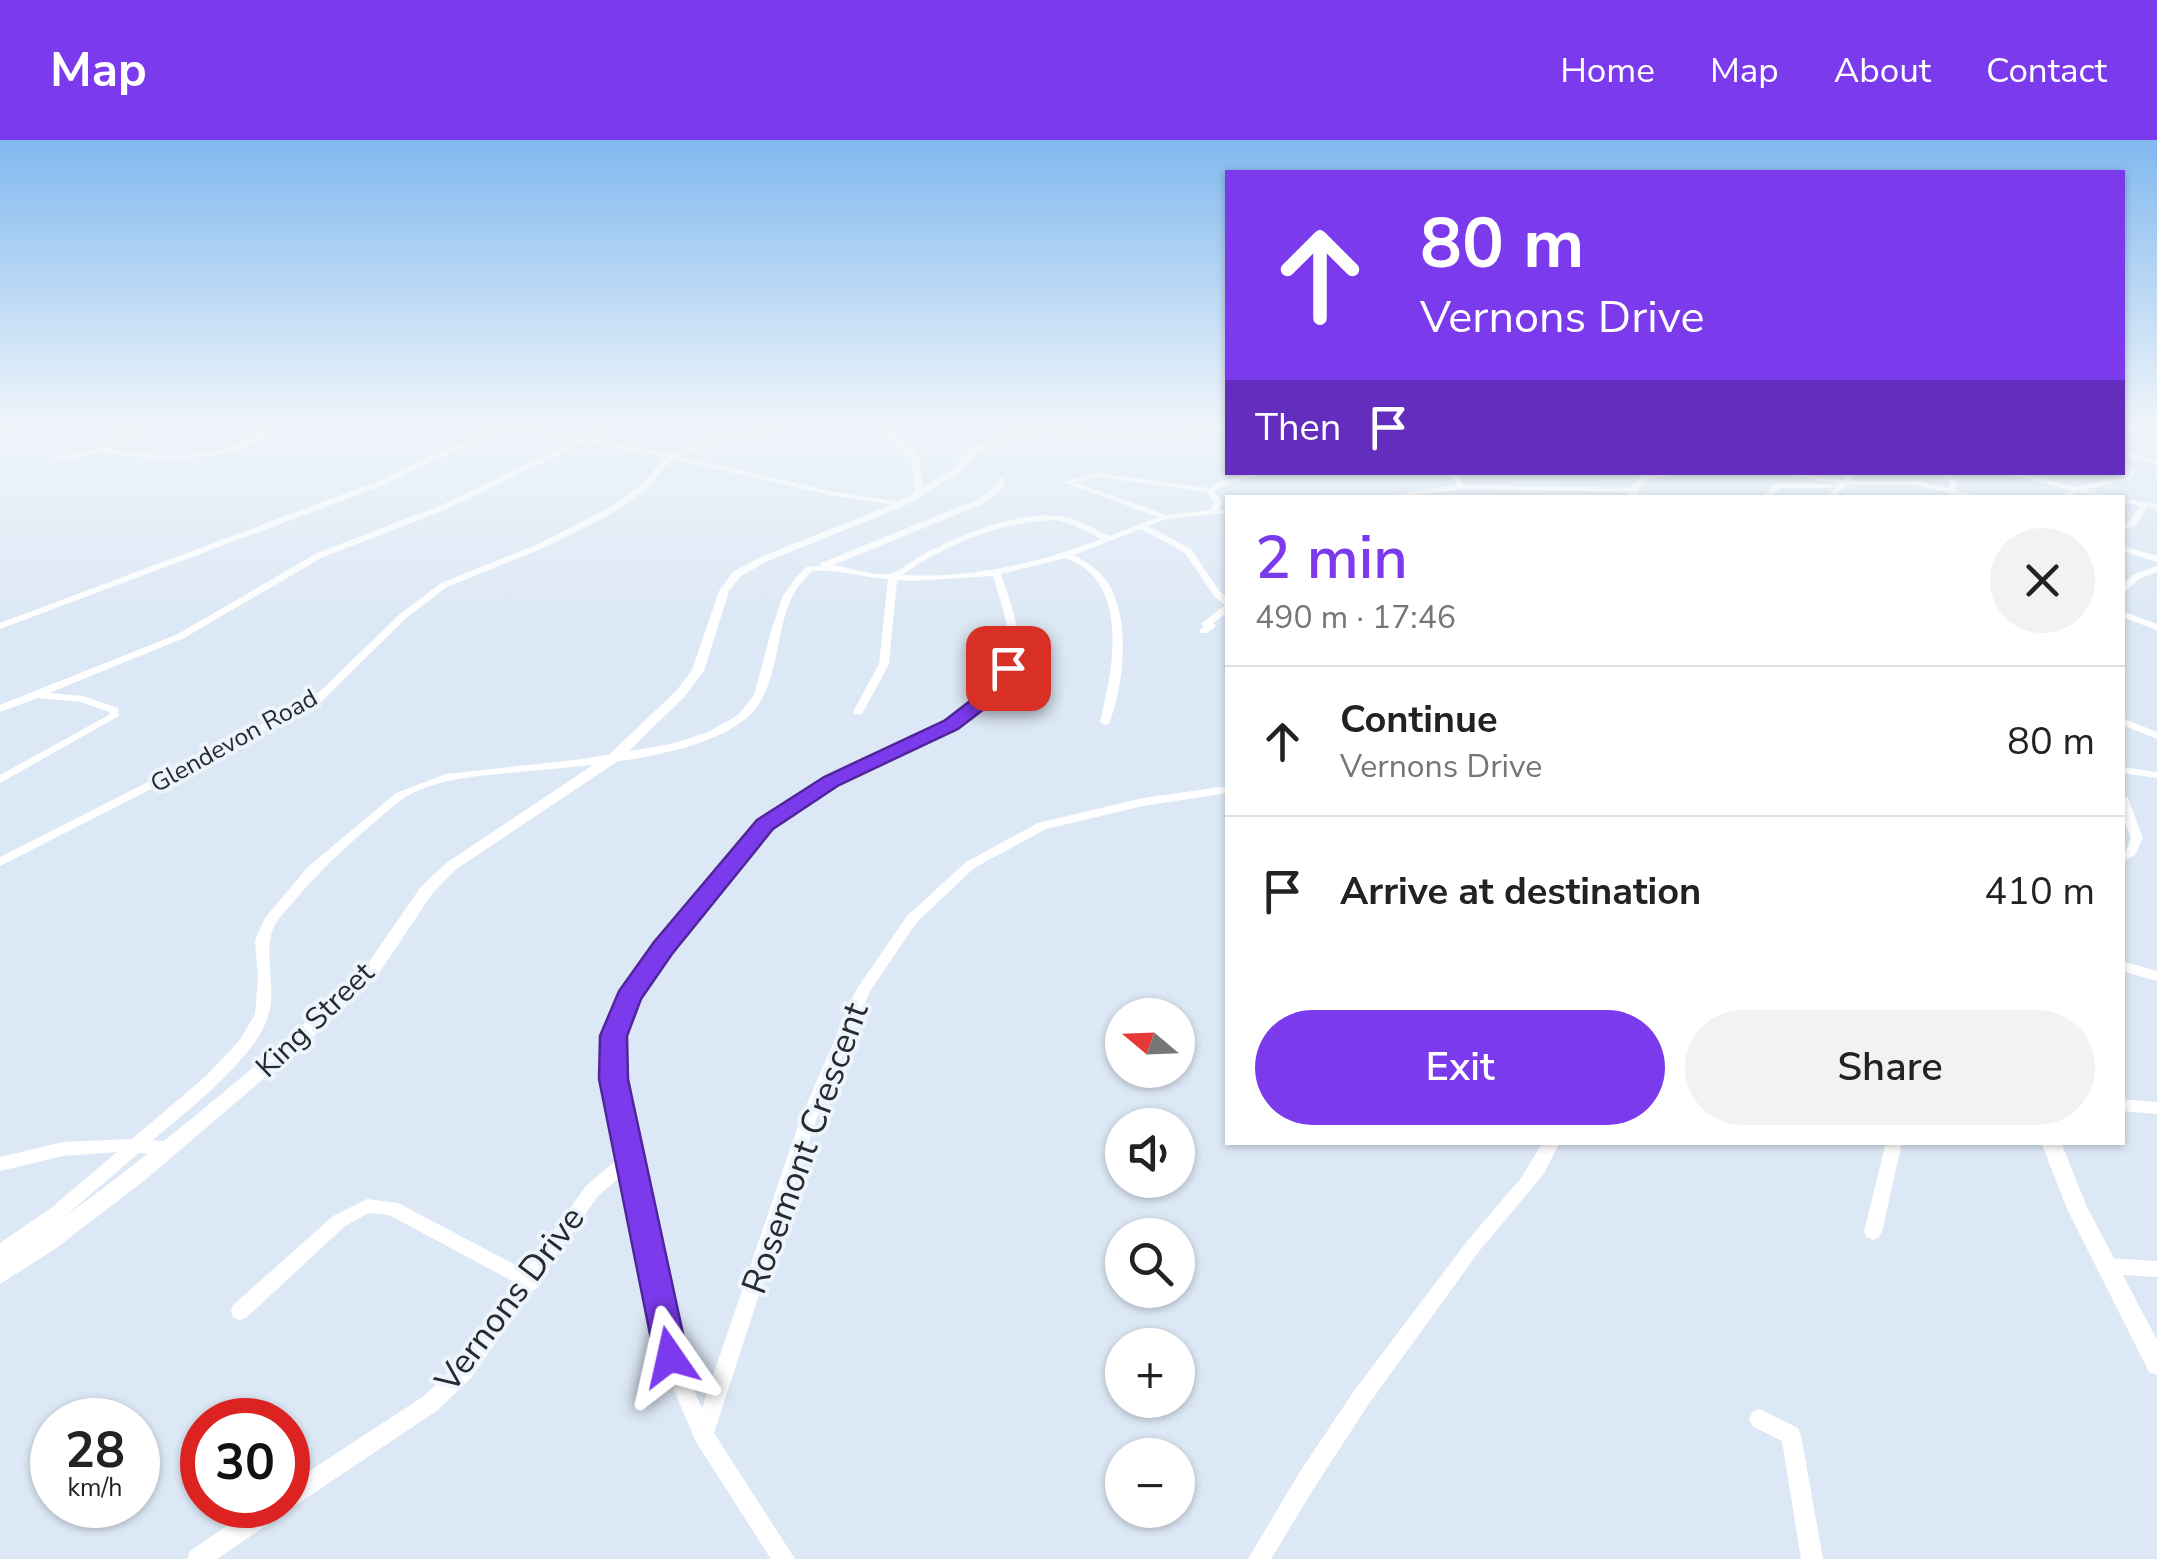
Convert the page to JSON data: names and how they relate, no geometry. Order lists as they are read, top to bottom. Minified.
{"streets":{"street":["Glendevon Road","King Street","Rosemont Crescent","Vernons Drive"]},"north":"left","page":{"header":"Map","nav":["Home","Map","About","Contact"],"turn":["80 m","Vernons Drive"],"then":"Then","heading":["2 min","490 m · 17:46"],"list":[{"name":"Continue","note":"Vernons Drive","value":"80 m"},{"name":"Arrive at destination","value":"410 m"}],"buttons":["Exit","Share"],"map_buttons":["+","−"],"speed":"28 km/h","limit":"30"}}
